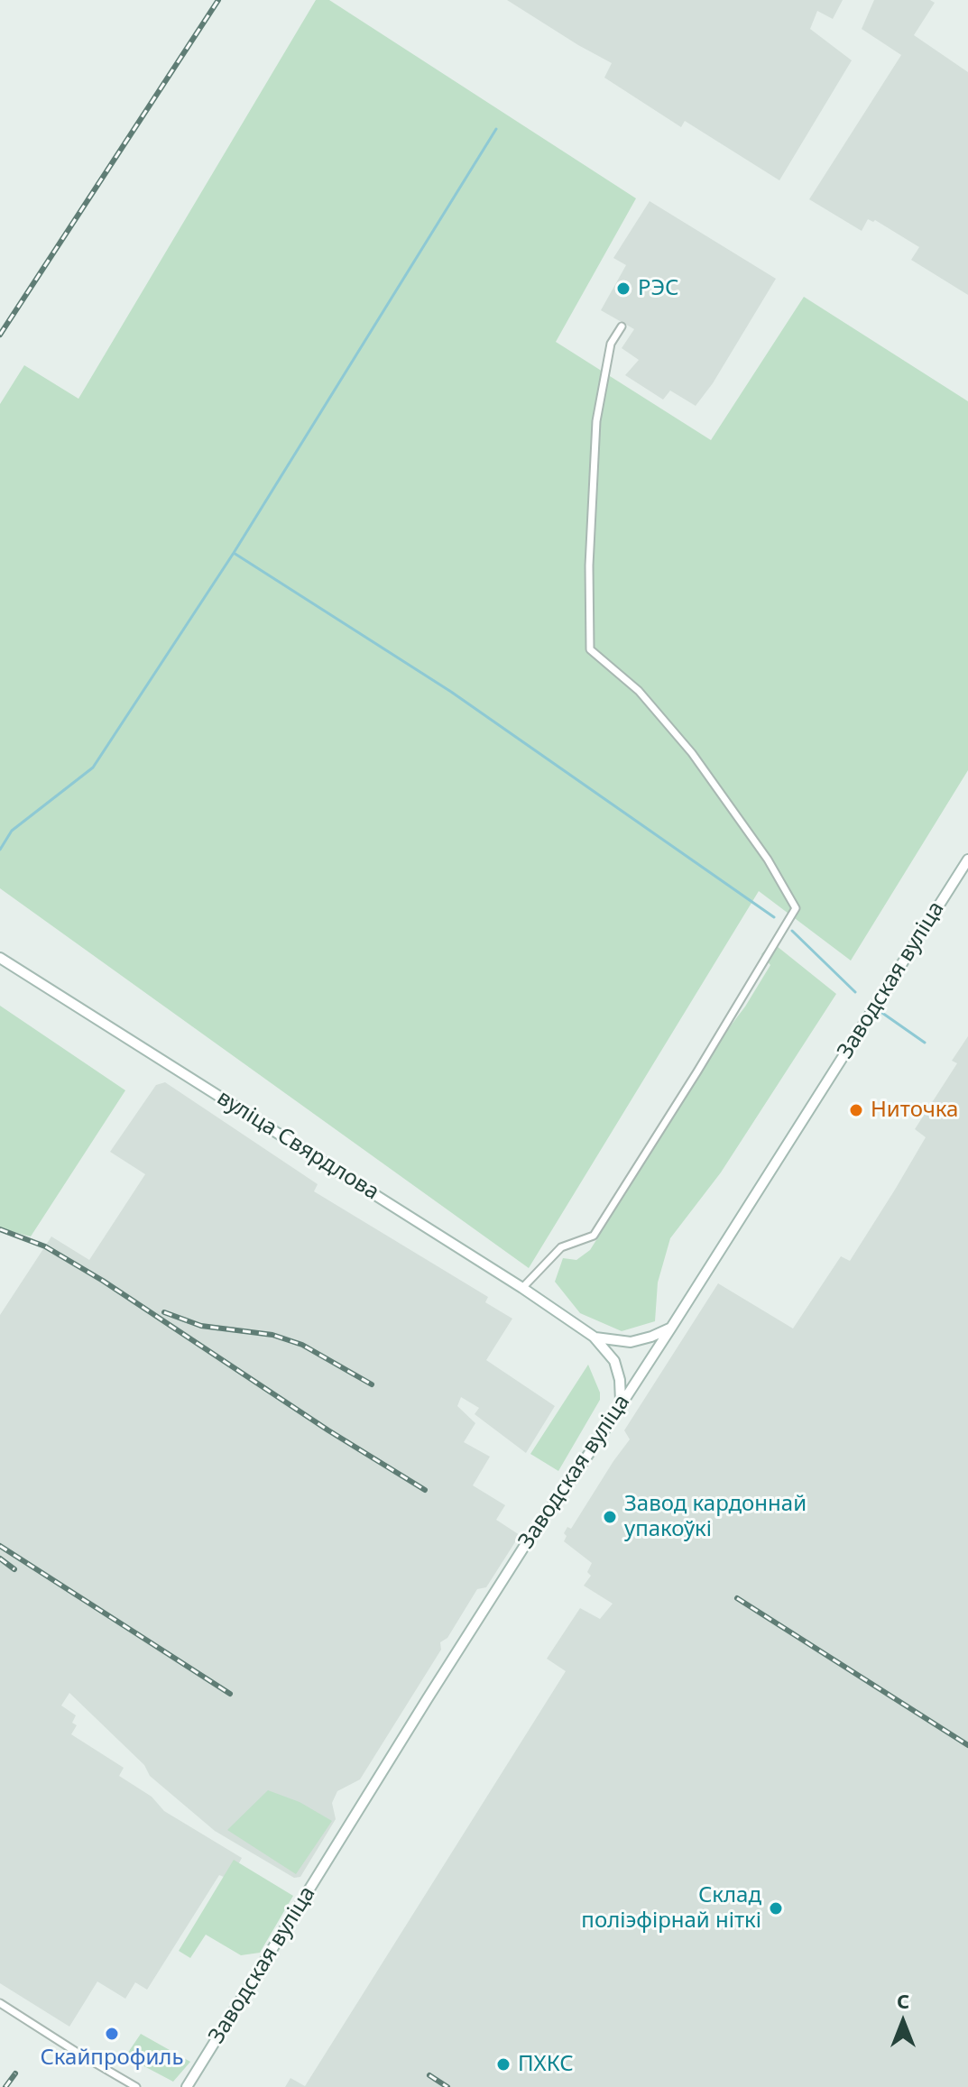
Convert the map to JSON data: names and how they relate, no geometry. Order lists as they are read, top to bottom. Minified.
{"streets":{"main road":["Заводская вуліца","вуліца Свярдлова"]},"places":["РЭС","Ниточка","Завод кардоннай упакоўкі","Склад поліэфірнай ніткі","Скайпрофиль","ПХКС"],"north":"top"}
